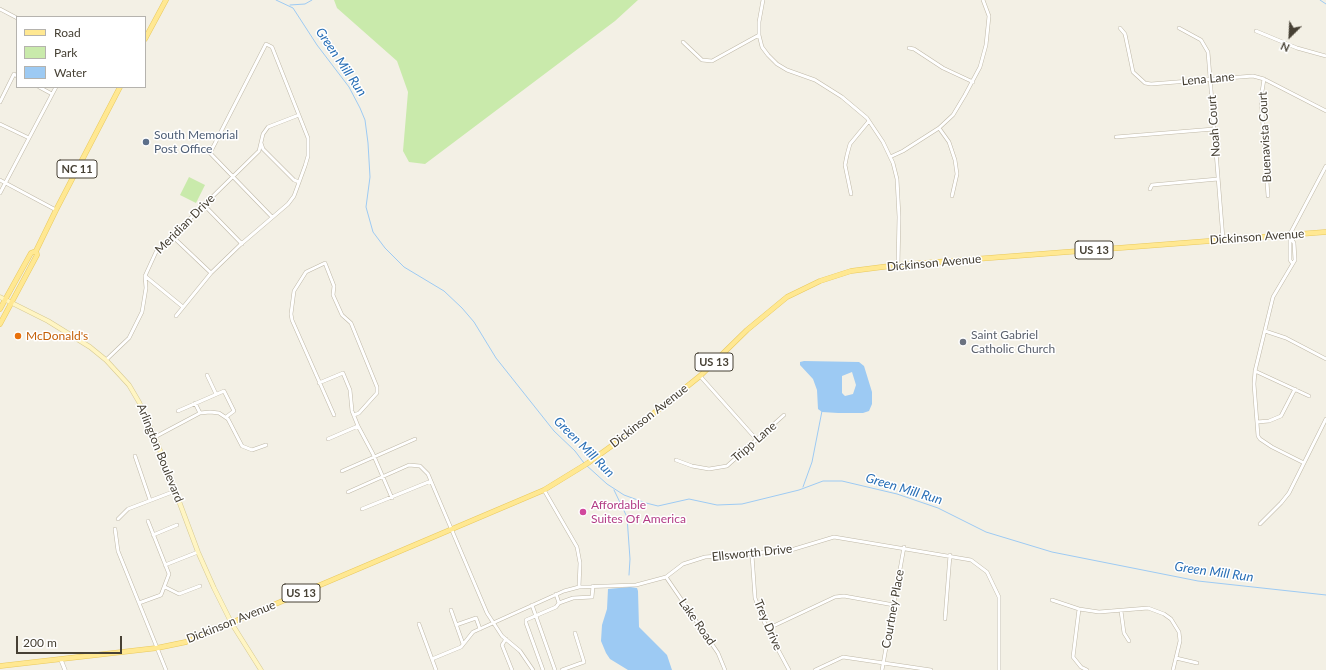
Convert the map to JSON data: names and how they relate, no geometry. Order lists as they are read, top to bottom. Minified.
{"streets":{"main road":["NC 11","Dickinson Avenue","US 13","Arlington Boulevard"],"street":["Lena Lane","Noah Court","Buenavista Court","Meridian Drive","Tripp Lane","Ellsworth Drive","Courtney Place","Lake Road","Trey Drive"]},"crossings":[["Lena Lane","Noah Court"],["Lena Lane","Buenavista Court"],["Noah Court","Dickinson Avenue"],["NC 11","Arlington Boulevard"],["Meridian Drive","Arlington Boulevard"],["Dickinson Avenue","Arlington Boulevard"],["Ellsworth Drive","Courtney Place"],["Ellsworth Drive","Lake Road"],["Ellsworth Drive","Trey Drive"]],"water":["Green Mill Run"],"places":["South Memorial Post Office","McDonald's","Saint Gabriel Catholic Church","Affordable Suites Of America"],"legend":["Road","Park","Water"],"scale_bar":"200 m","north":"bottom left"}
